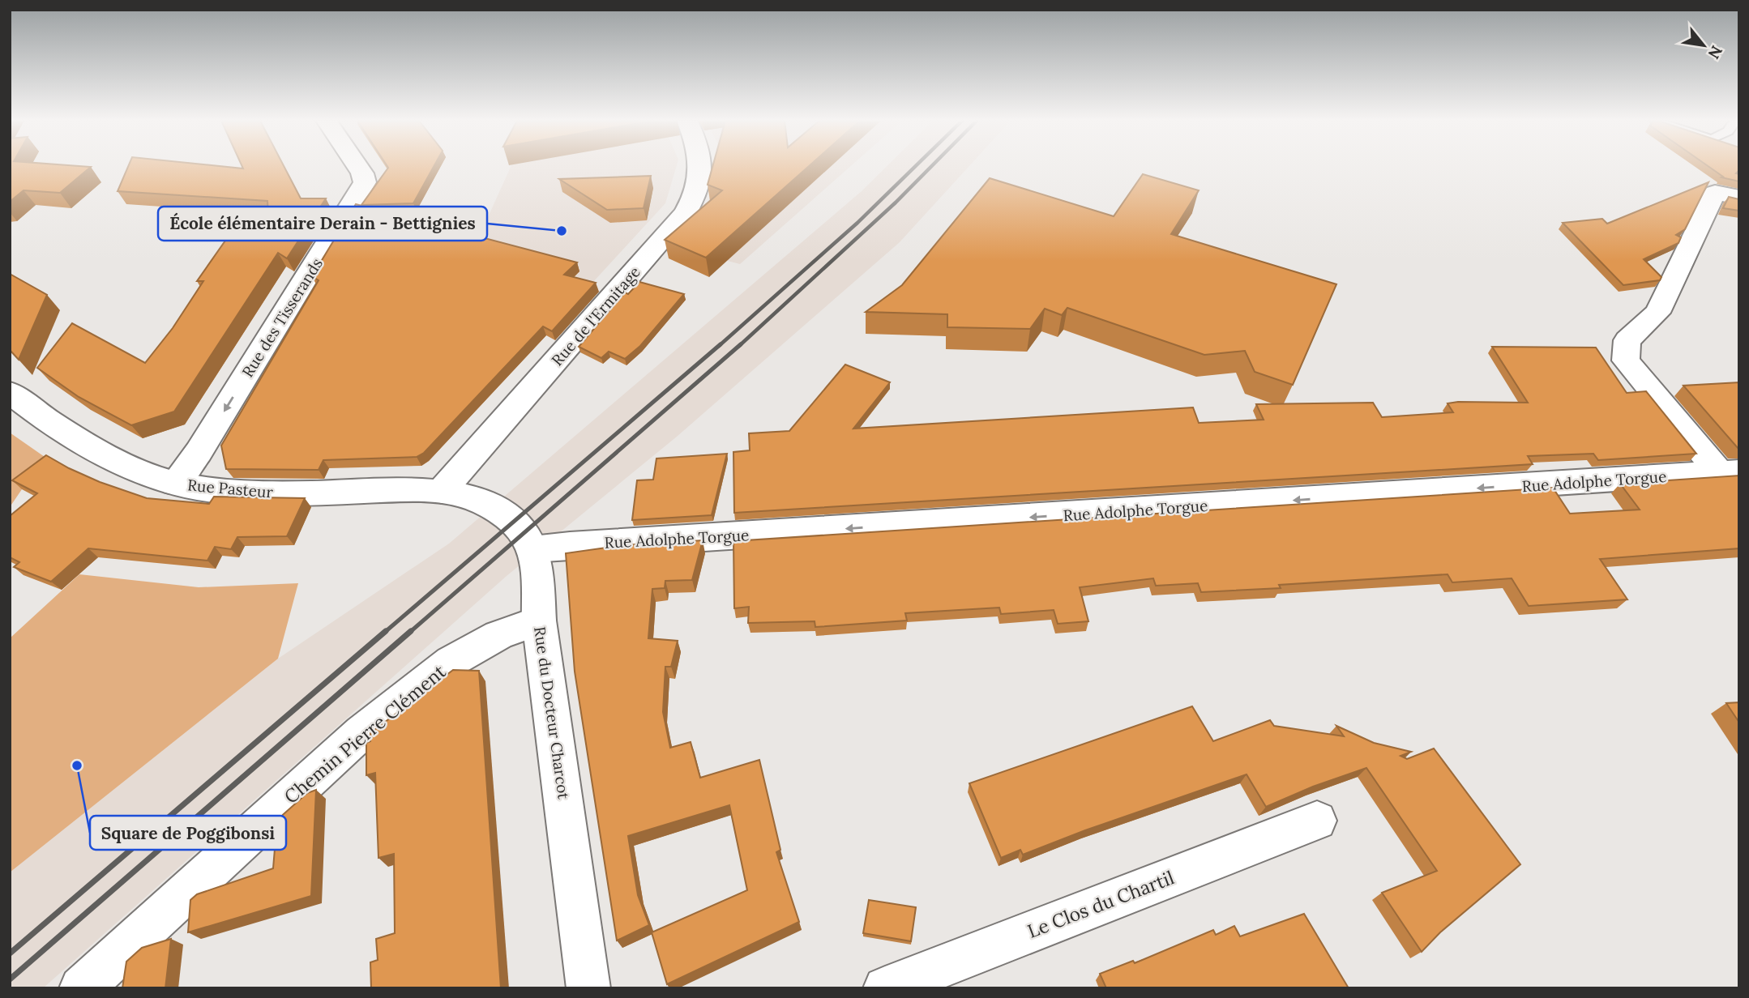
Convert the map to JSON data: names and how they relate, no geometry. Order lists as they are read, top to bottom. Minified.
{"streets":{"street":["Rue de l'Ermitage","Rue des Tisserands","Rue Adolphe Torgue","Rue Pasteur","Rue du Docteur Charcot","Chemin Pierre Clément","Le Clos du Chartil"]},"crossings":[["Rue de l'Ermitage","Rue Pasteur"],["Rue des Tisserands","Rue Pasteur"],["Rue Adolphe Torgue","Rue du Docteur Charcot"],["Rue du Docteur Charcot","Chemin Pierre Clément"]],"one_way":["Rue des Tisserands","Rue Adolphe Torgue"],"places":["École élémentaire Derain - Bettignies","Square de Poggibonsi"],"north":"bottom right"}
